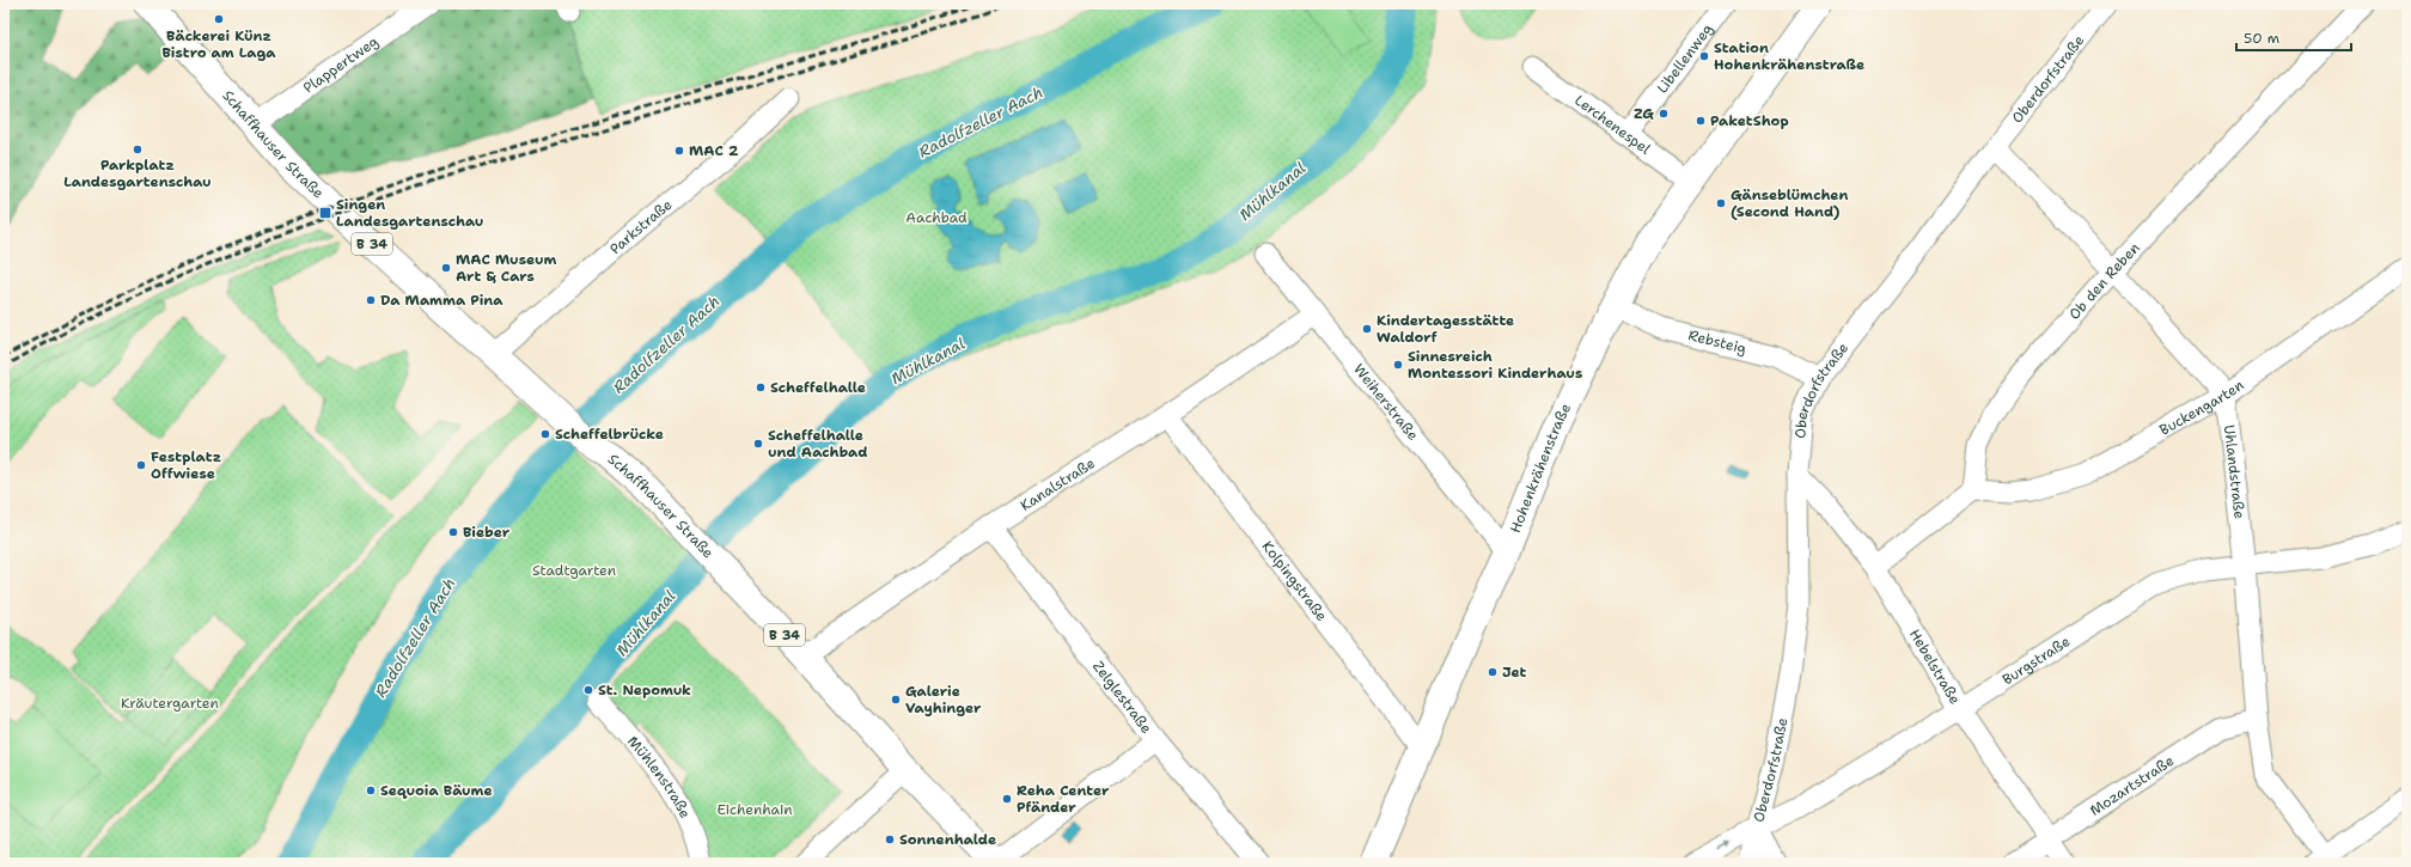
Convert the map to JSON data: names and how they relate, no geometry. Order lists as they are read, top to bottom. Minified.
{"streets":{"main road":["Schaffhauser Straße","B 34","Hohenkrähenstraße"],"street":["Libellenweg","Plappertweg","Oberdorfstraße","Lerchenespel","Parkstraße","Ob den Reben","Rebsteig","Weiherstraße","Buckengarten","Uhlandstraße","Kanalstraße","Kolpingstraße","Burgstraße","Hebelstraße","Zelglestraße","Mühlenstraße","Mozartstraße"]},"crossings":[["Libellenweg","Lerchenespel"],["Plappertweg","Schaffhauser Straße"],["Oberdorfstraße","Rebsteig"],["Oberdorfstraße","Burgstraße"],["Oberdorfstraße","Hebelstraße"],["Lerchenespel","Hohenkrähenstraße"],["Schaffhauser Straße","Parkstraße"],["Schaffhauser Straße","Kanalstraße"],["Ob den Reben","Buckengarten"],["Rebsteig","Hohenkrähenstraße"],["Weiherstraße","Hohenkrähenstraße"],["Weiherstraße","Kanalstraße"],["Buckengarten","Uhlandstraße"],["Hohenkrähenstraße","Kolpingstraße"],["Uhlandstraße","Burgstraße"],["Uhlandstraße","Mozartstraße"],["Kanalstraße","Kolpingstraße"],["Kanalstraße","Zelglestraße"],["Burgstraße","Hebelstraße"],["Hebelstraße","Mozartstraße"]],"water":["Radolfzeller Aach","Mühlkanal"],"parks":["Aachbad","Stadtgarten","Kräutergarten","Eichenhain"],"places":{"other":["Bäckerei Künz Bistro am Laga","Station Hohenkrähenstraße","ZG","PaketShop","Parkplatz Landesgartenschau","MAC 2","Gänseblümchen (Second Hand)","MAC Museum Art & Cars","Da Mamma Pina","Kindertagesstätte Waldorf","Sinnesreich Montessori Kinderhaus","Scheffelhalle","Scheffelbrücke","Scheffelhalle und Aachbad","Festplatz Offwiese","Bieber","Jet","St. Nepomuk","Galerie Vayhinger","Sequoia Bäume","Reha Center Pfänder","Sonnenhalde"],"transit":["Singen Landesgartenschau"]},"scale_bar":"50 m"}
